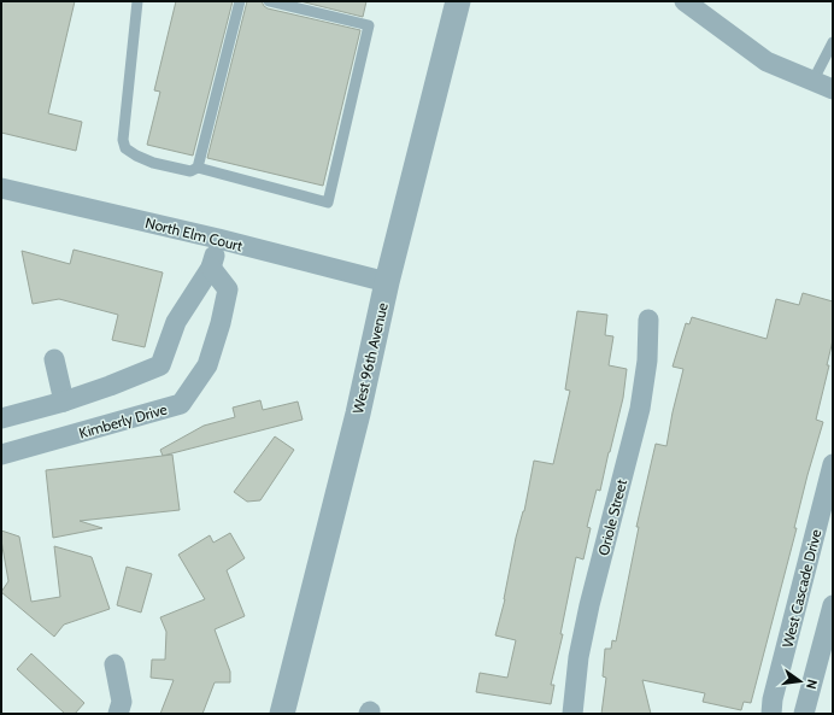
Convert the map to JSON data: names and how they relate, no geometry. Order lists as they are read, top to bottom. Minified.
{"streets":{"street":["North Elm Court","West 96th Avenue","Kimberly Drive","Oriole Street","West Cascade Drive"]},"crossings":[["North Elm Court","West 96th Avenue"]],"north":"right"}
